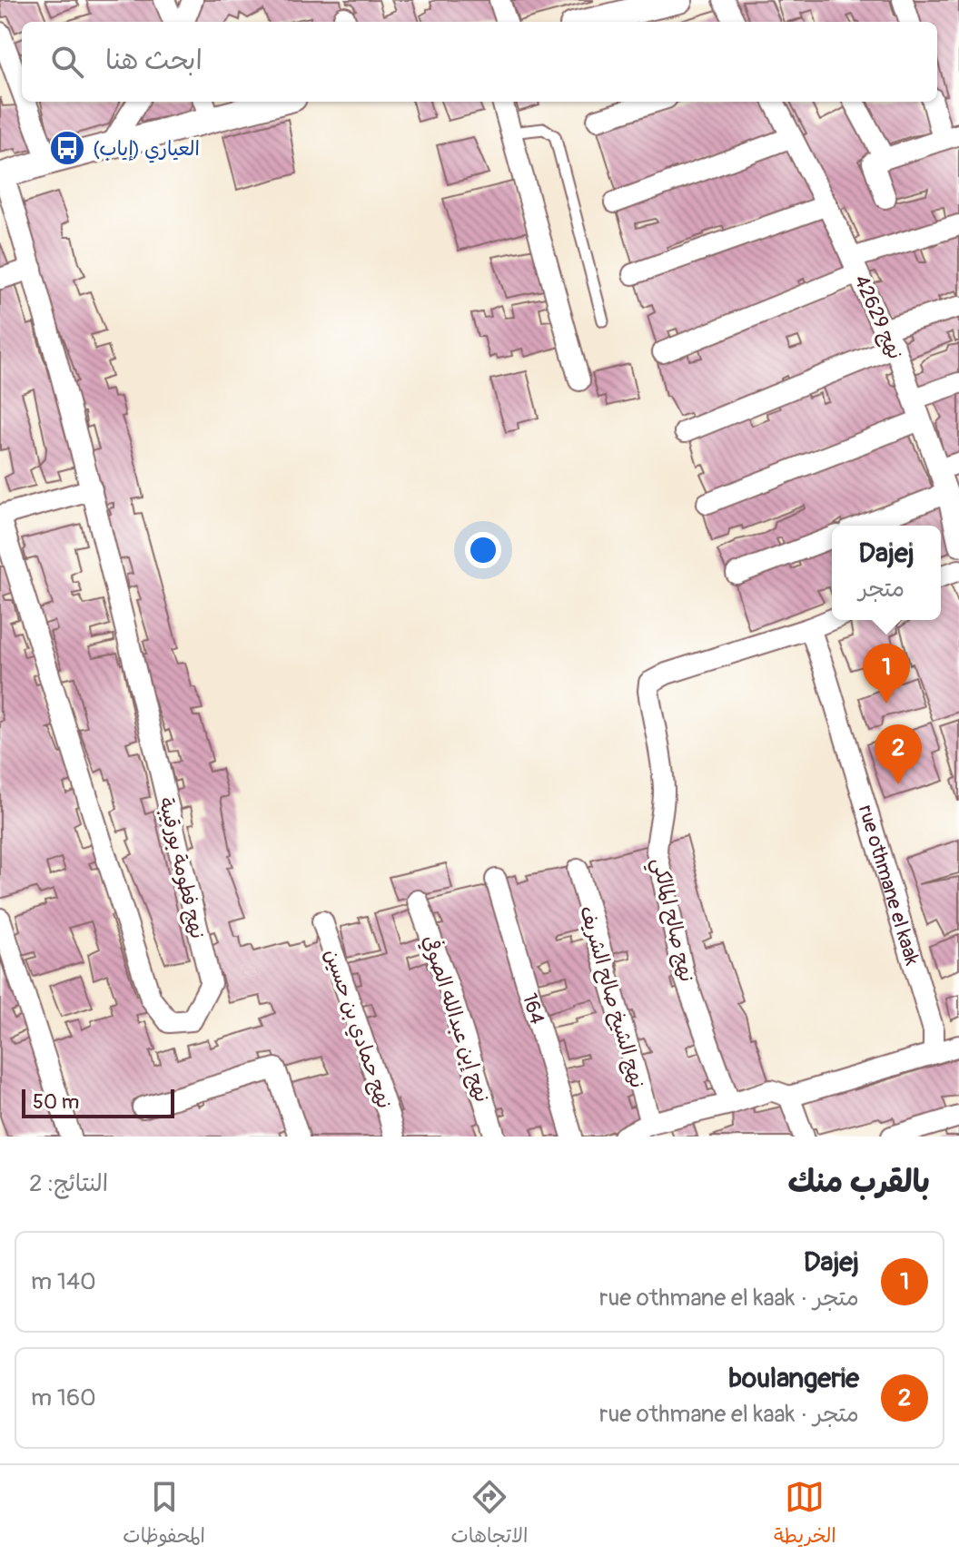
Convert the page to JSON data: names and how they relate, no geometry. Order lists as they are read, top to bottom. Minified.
{"streets":{"street":["نهج 42629","نهج فطومة بورقيبة","rue othmane el kaak","نهج صالح المالكي","نهج الشيخ صالح الشريف","164","نهج إبن عبدالله الصوفي","نهج حمادي بن حسين"]},"crossings":[["rue othmane el kaak","نهج صالح المالكي"]],"places":{"bus stop":["العياري (إياب)"]},"scale_bar":"50 m","page":{"search":"ابحث هنا","popup":["Dajej","متجر"],"pins":["1","2"],"scale":"50 m","heading":["بالقرب منك","النتائج: 2"],"list":[{"mark":"1","name":"Dajej","note":"متجر · rue othmane el kaak","value":"140 m"},{"mark":"2","name":"boulangerie","note":"متجر · rue othmane el kaak","value":"160 m"}],"nav":["الخريطة","الاتجاهات","المحفوظات"]}}
